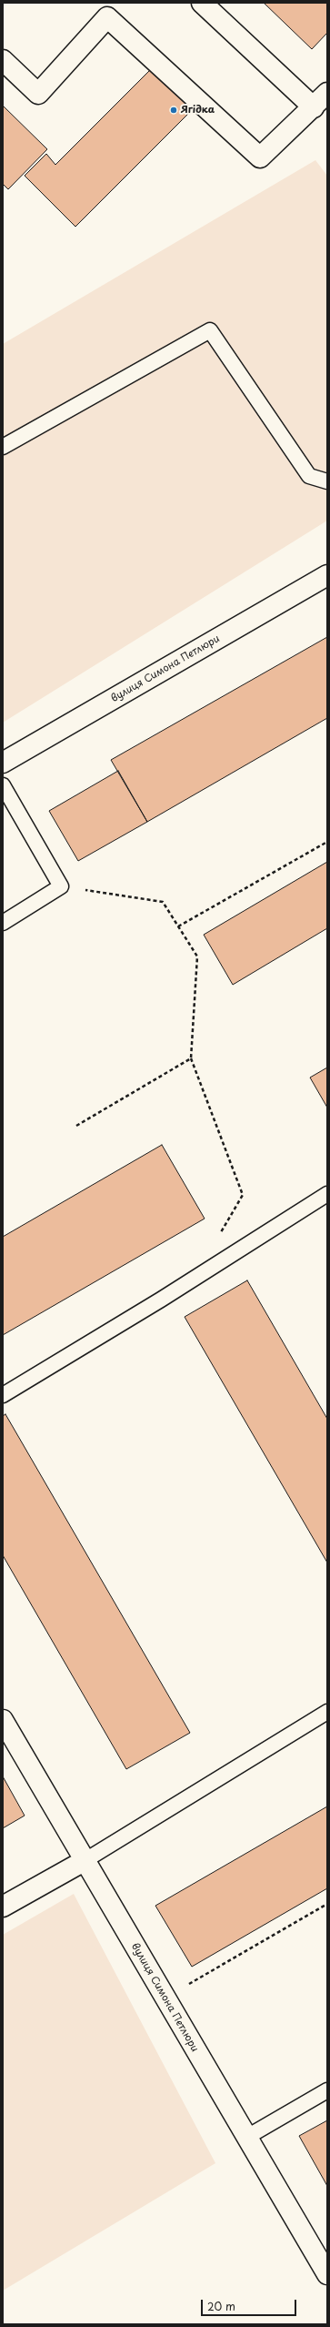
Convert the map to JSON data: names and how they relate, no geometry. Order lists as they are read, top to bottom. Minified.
{"streets":{"street":["вулиця Симона Петлюри"]},"places":["Ягiдка"],"scale_bar":"20 m"}
